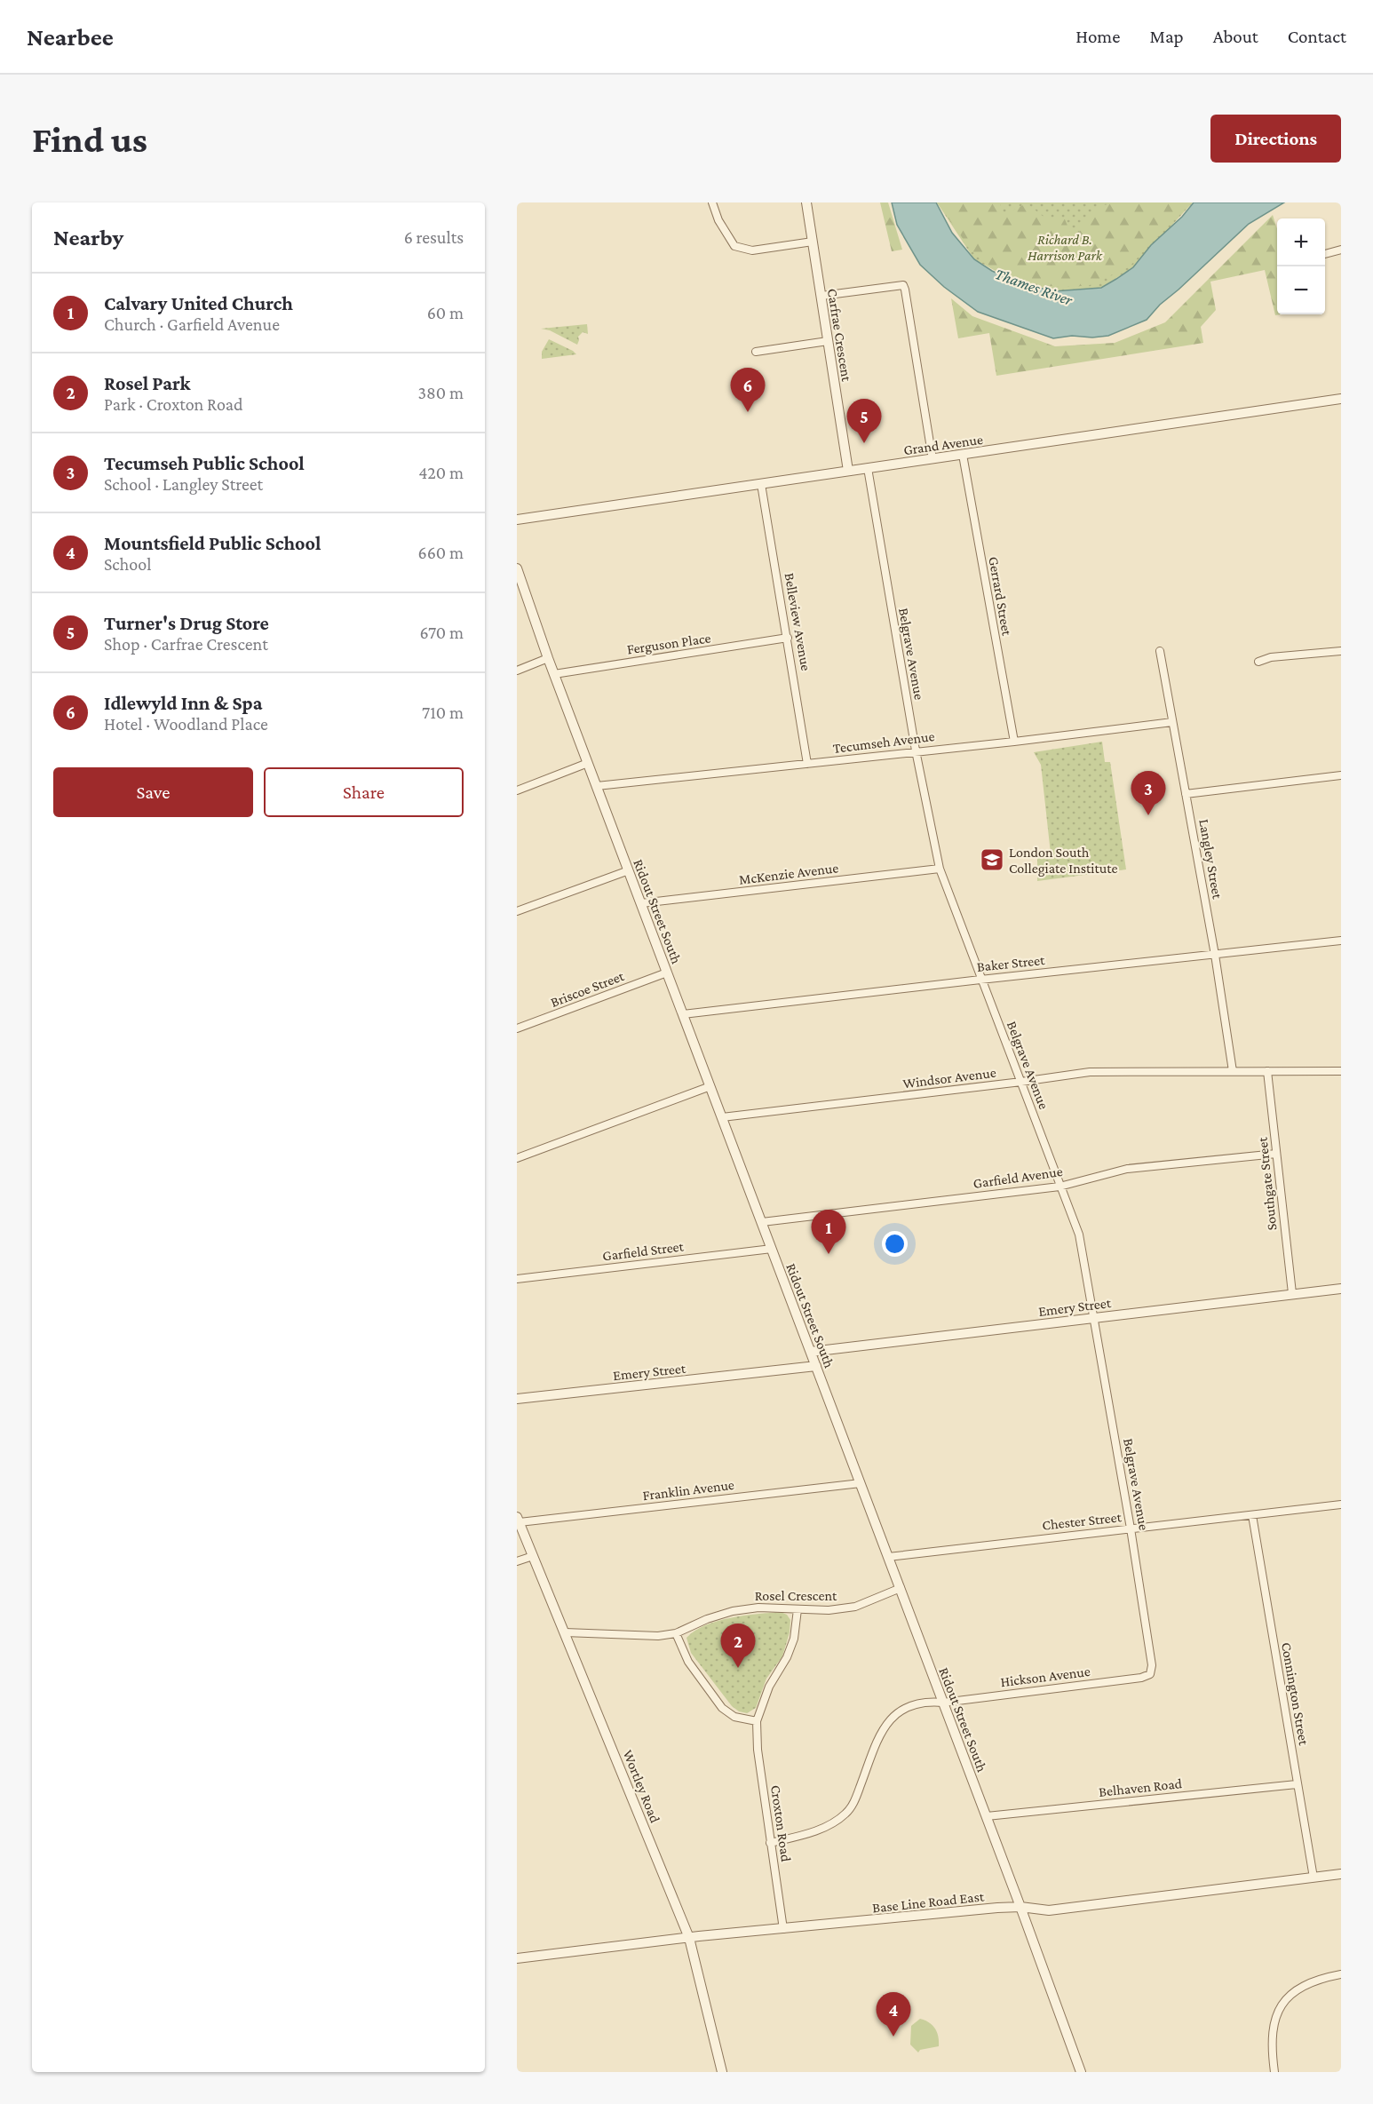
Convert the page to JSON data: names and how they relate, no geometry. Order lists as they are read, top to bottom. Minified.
{"streets":{"street":["Carfrae Crescent","Grand Avenue","Gerrard Street","Belleview Avenue","Ferguson Place","Belgrave Avenue","Tecumseh Avenue","Langley Street","McKenzie Avenue","Ridout Street South","Baker Street","Briscoe Street","Windsor Avenue","Garfield Avenue","Southgate Street","Garfield Street","Emery Street","Franklin Avenue","Chester Street","Rosel Crescent","Hickson Avenue","Connington Street","Wortley Road","Belhaven Road","Croxton Road","Base Line Road East"]},"crossings":[["Carfrae Crescent","Grand Avenue"],["Grand Avenue","Gerrard Street"],["Grand Avenue","Belleview Avenue"],["Grand Avenue","Belgrave Avenue"],["Gerrard Street","Tecumseh Avenue"],["Belleview Avenue","Ferguson Place"],["Belleview Avenue","Tecumseh Avenue"],["Ferguson Place","Ridout Street South"],["Belgrave Avenue","Tecumseh Avenue"],["Belgrave Avenue","McKenzie Avenue"],["Belgrave Avenue","Baker Street"],["Belgrave Avenue","Windsor Avenue"],["Belgrave Avenue","Garfield Avenue"],["Belgrave Avenue","Emery Street"],["Belgrave Avenue","Chester Street"],["Belgrave Avenue","Hickson Avenue"],["Tecumseh Avenue","Langley Street"],["Tecumseh Avenue","Ridout Street South"],["Langley Street","Baker Street"],["Langley Street","Windsor Avenue"],["McKenzie Avenue","Ridout Street South"],["Ridout Street South","Baker Street"],["Ridout Street South","Briscoe Street"],["Ridout Street South","Windsor Avenue"],["Ridout Street South","Garfield Avenue"],["Ridout Street South","Garfield Street"],["Ridout Street South","Emery Street"],["Ridout Street South","Franklin Avenue"],["Ridout Street South","Chester Street"],["Ridout Street South","Rosel Crescent"],["Ridout Street South","Hickson Avenue"],["Ridout Street South","Belhaven Road"],["Ridout Street South","Base Line Road East"],["Windsor Avenue","Southgate Street"],["Garfield Avenue","Southgate Street"],["Southgate Street","Emery Street"],["Franklin Avenue","Wortley Road"],["Chester Street","Connington Street"],["Rosel Crescent","Wortley Road"],["Rosel Crescent","Croxton Road"],["Hickson Avenue","Croxton Road"],["Connington Street","Belhaven Road"],["Connington Street","Base Line Road East"],["Wortley Road","Base Line Road East"],["Croxton Road","Base Line Road East"]],"water":["Thames River"],"parks":["Richard B. Harrison Park"],"places":{"school or university":["London South Collegiate Institute"]},"page":{"header":"Nearbee","nav":["Home","Map","About","Contact"],"buttons":["Directions",["Save","Share"]],"title":"Find us","heading":["Nearby","6 results"],"map_buttons":["+","−"],"list":[{"mark":"1","name":"Calvary United Church","note":"Church · Garfield Avenue","value":"60 m"},{"mark":"2","name":"Rosel Park","note":"Park · Croxton Road","value":"380 m"},{"mark":"3","name":"Tecumseh Public School","note":"School · Langley Street","value":"420 m"},{"mark":"4","name":"Mountsfield Public School","note":"School","value":"660 m"},{"mark":"5","name":"Turner's Drug Store","note":"Shop · Carfrae Crescent","value":"670 m"},{"mark":"6","name":"Idlewyld Inn & Spa","note":"Hotel · Woodland Place","value":"710 m"}],"pins":["6","5","3","1","2","4"]}}
